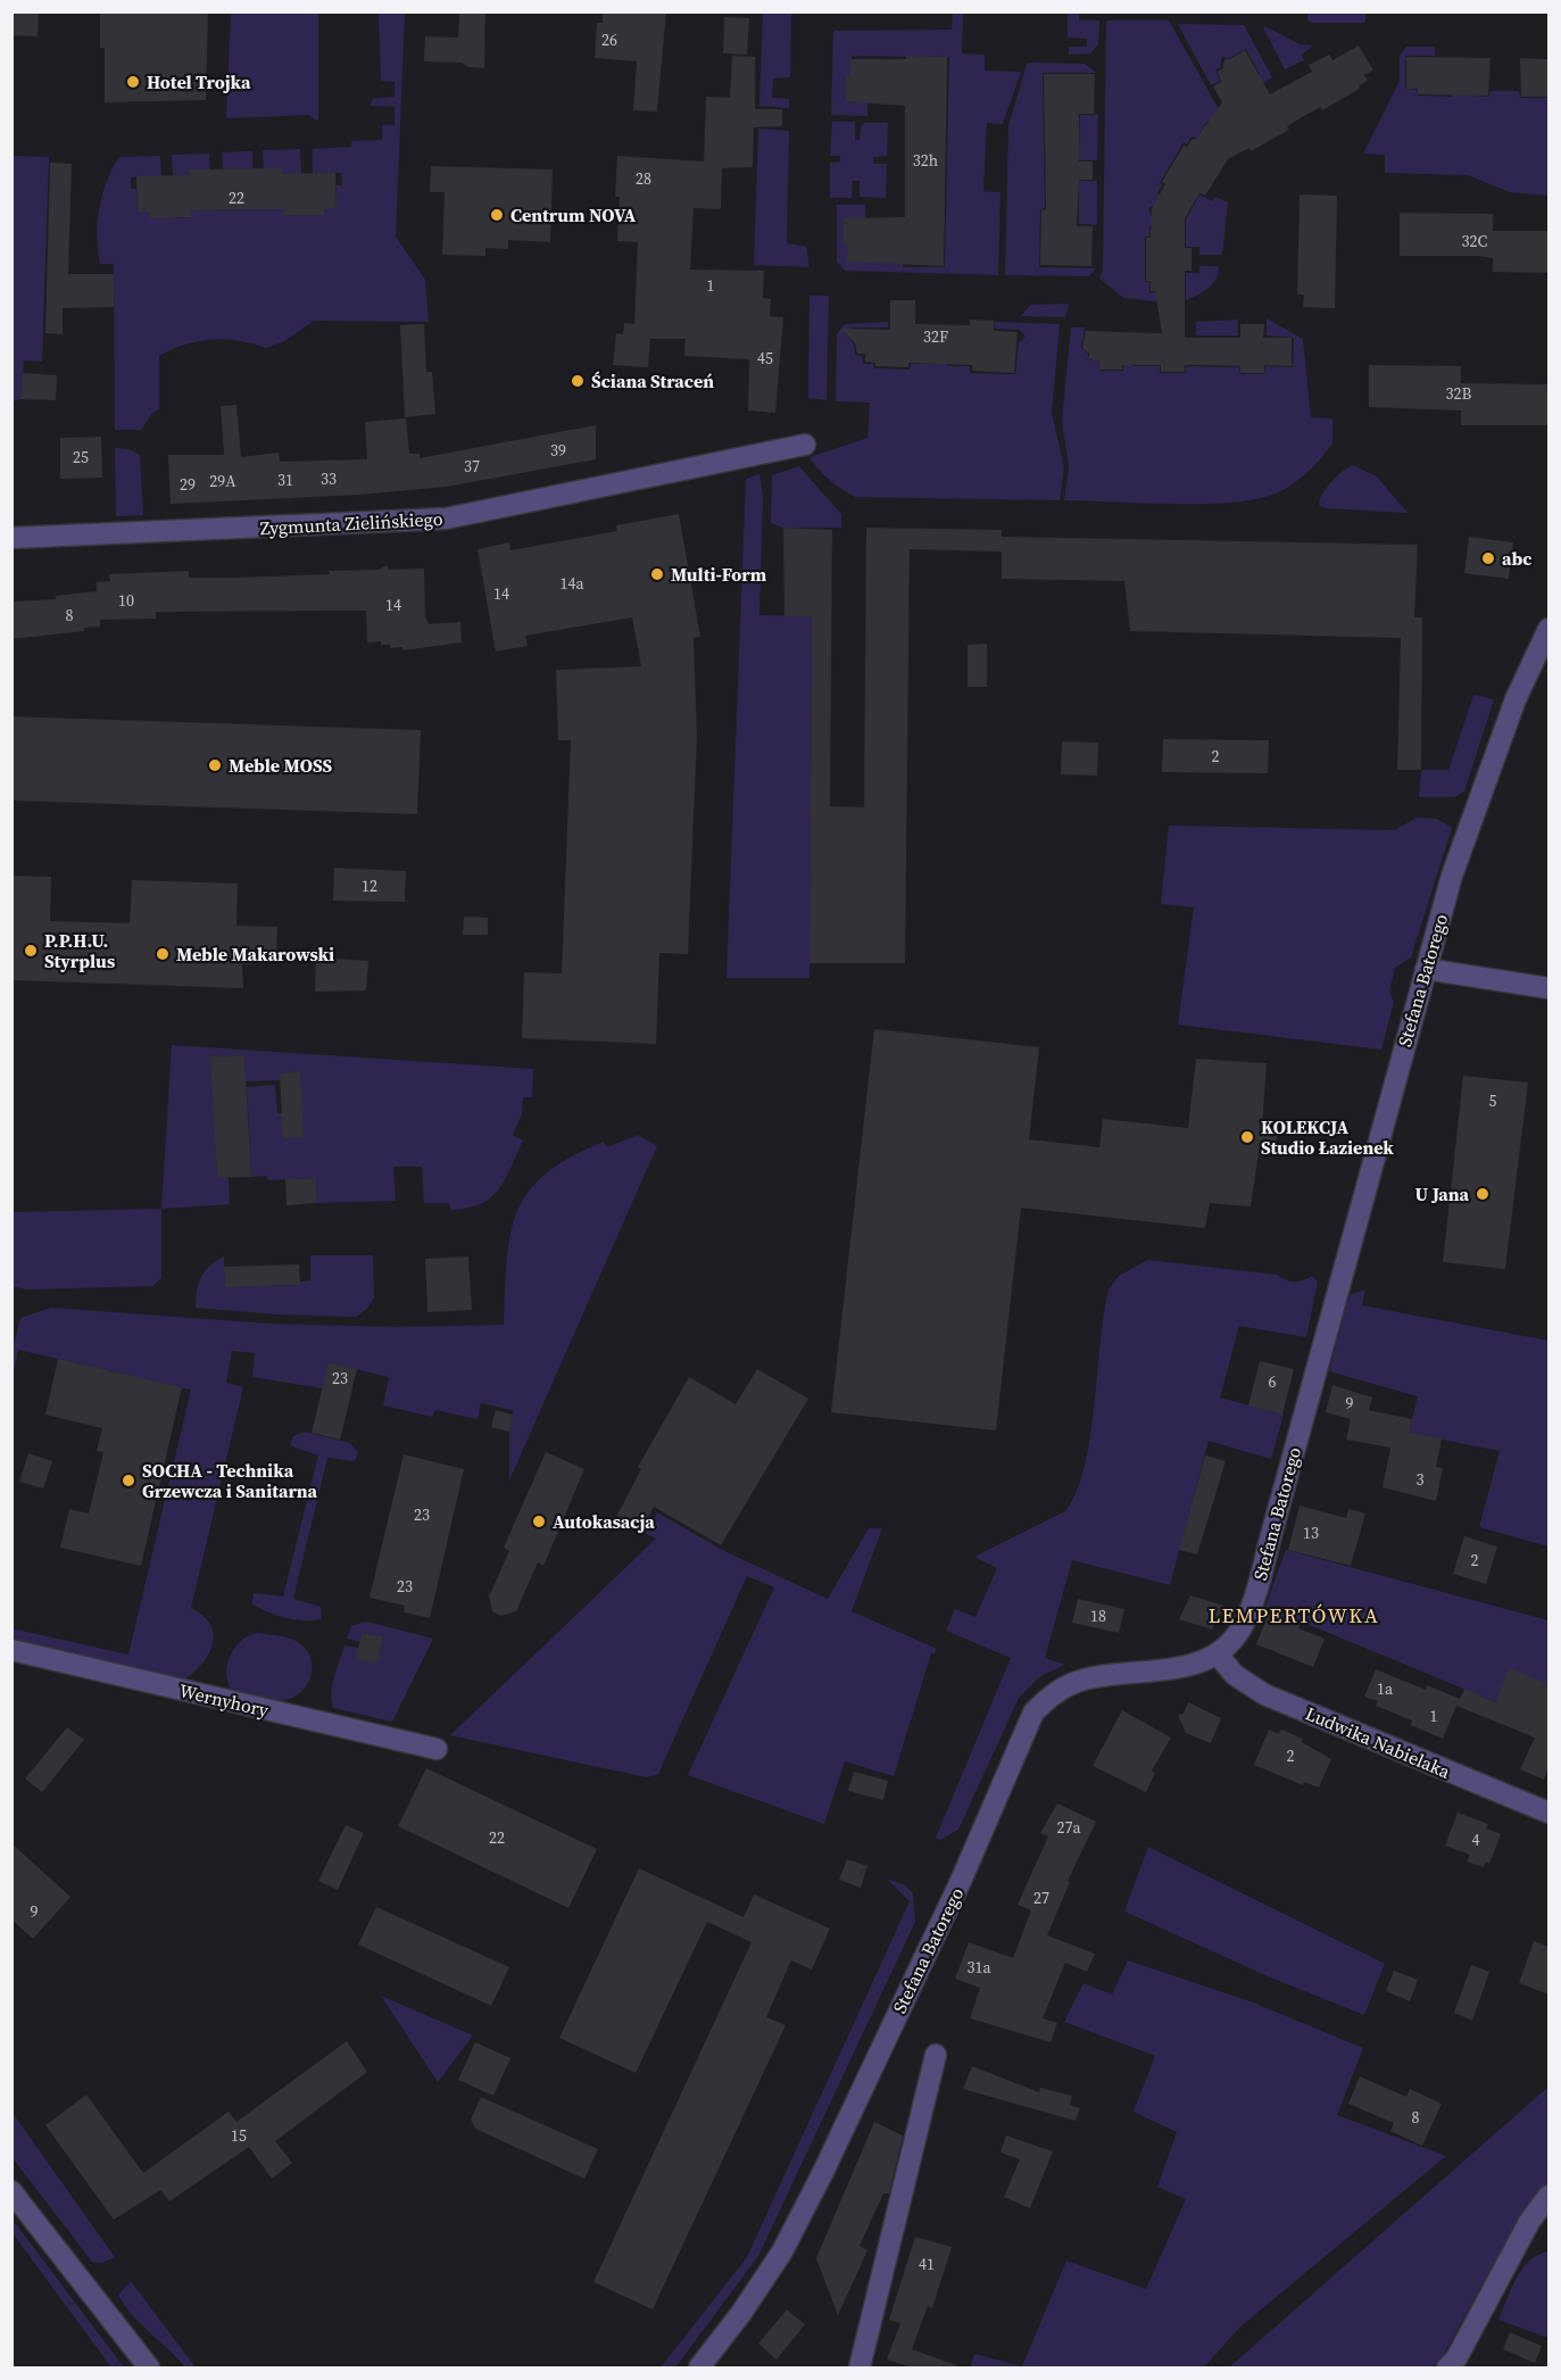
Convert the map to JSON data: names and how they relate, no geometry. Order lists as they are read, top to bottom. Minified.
{"streets":{"street":["Zygmunta Zielińskiego","Stefana Batorego","Wernyhory","Ludwika Nabielaka"]},"crossings":[["Stefana Batorego","Ludwika Nabielaka"]],"districts":["LEMPERTÓWKA"],"places":["Hotel Trojka","Centrum NOVA","Ściana Straceń","abc","Multi-Form","Meble MOSS","P.P.H.U. Styrplus","Meble Makarowski","KOLEKCJA Studio Łazienek","U Jana","SOCHA - Technika Grzewcza i Sanitarna","Autokasacja"],"house_numbers":["26","32h","28","22","32C","1","32F","45","32B","39","25","37","33","31","29A","29","14a","14","10","14","8","2","12","5","23","6","9","3","23","13","2","23","18","1a","1","2","27a","22","4","27","9","31a","8","15","41"]}
